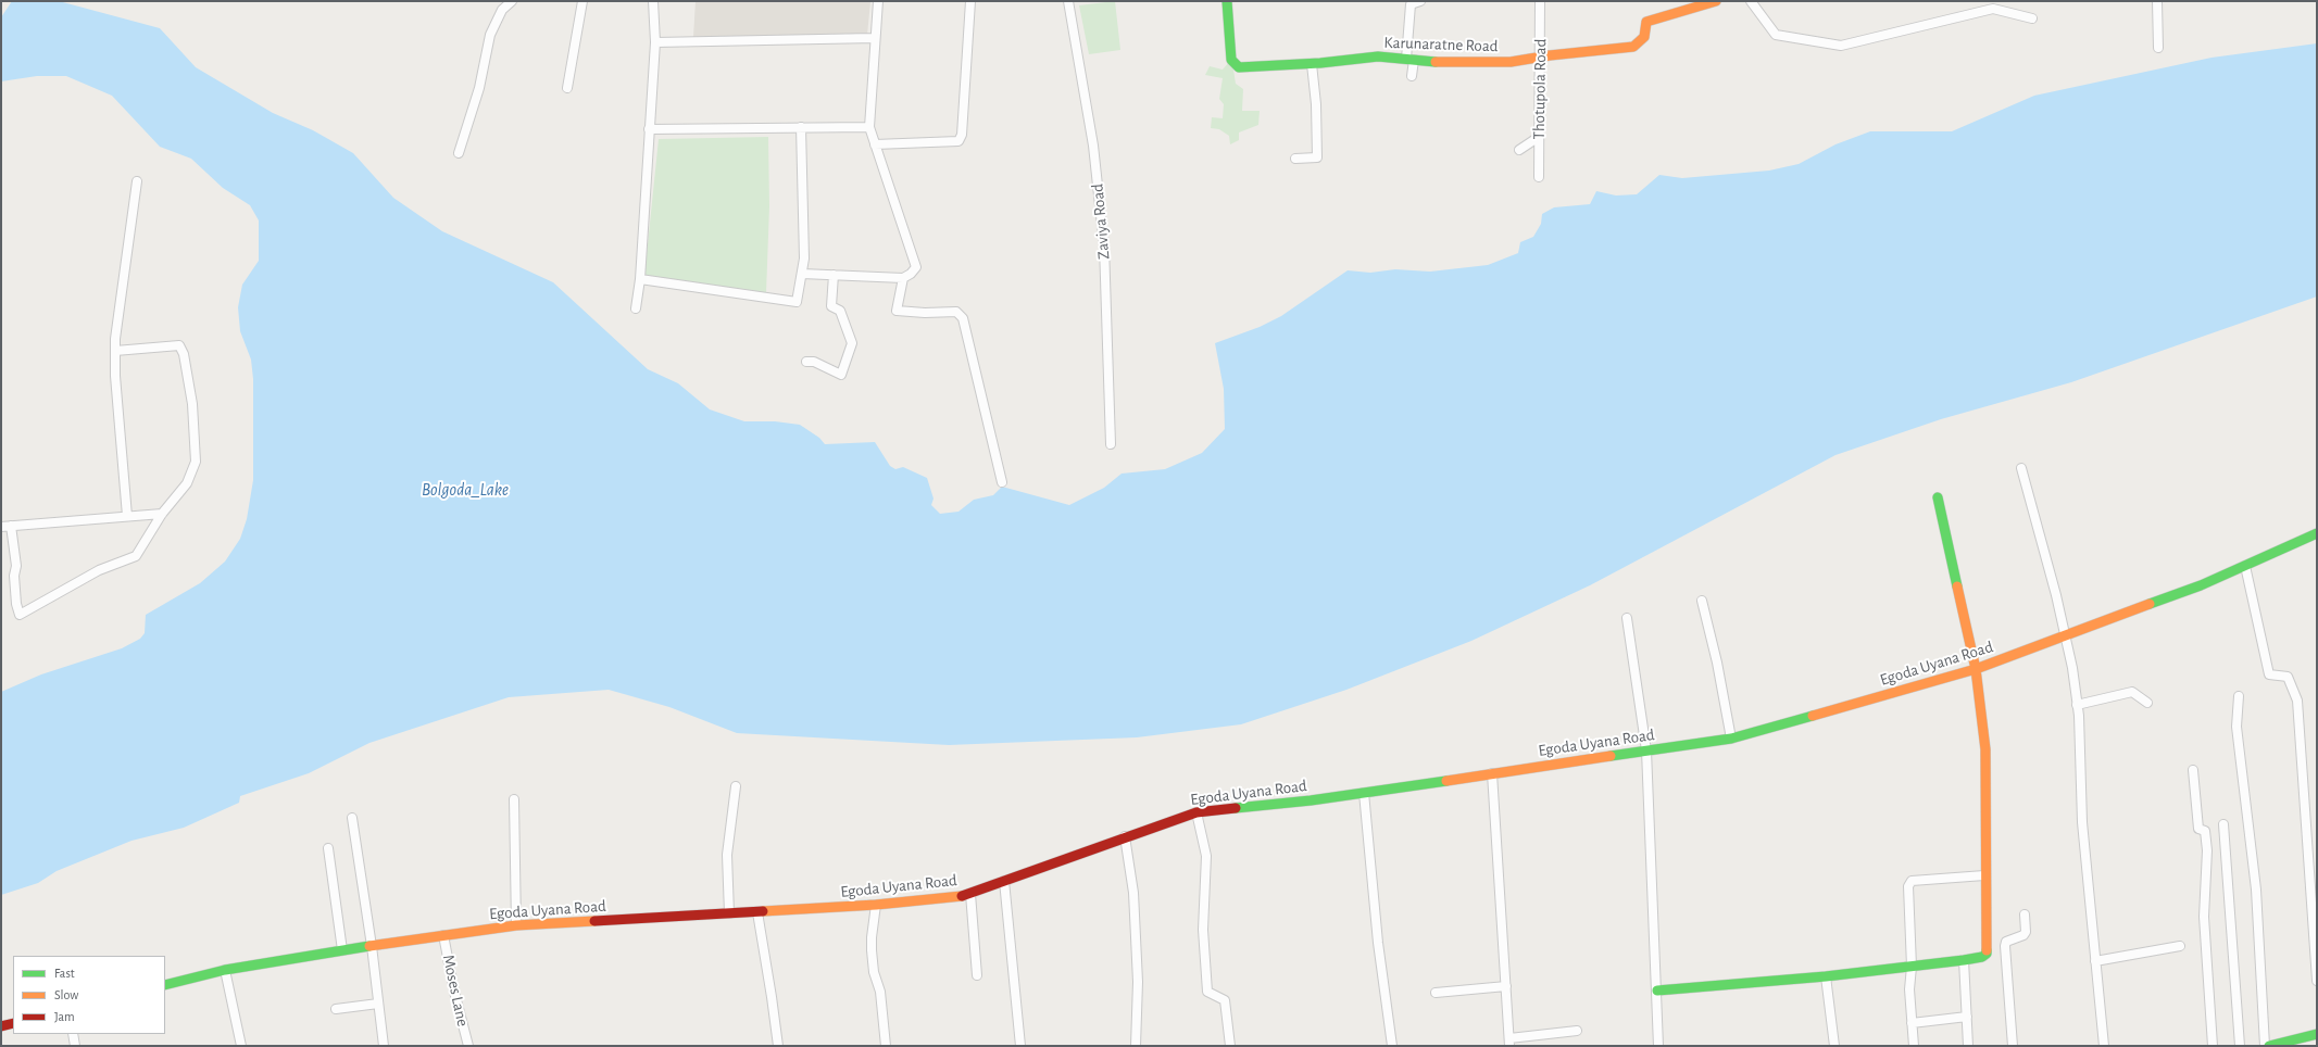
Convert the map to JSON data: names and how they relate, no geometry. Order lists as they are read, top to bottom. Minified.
{"streets":{"main road":["Karunaratne Road","Egoda Uyana Road"],"street":["Thotupola Road","Zaviya Road","Moses Lane"]},"crossings":[["Karunaratne Road","Thotupola Road"],["Egoda Uyana Road","Moses Lane"]],"water":["Bolgoda_Lake"],"legend":["Fast","Slow","Jam"]}
